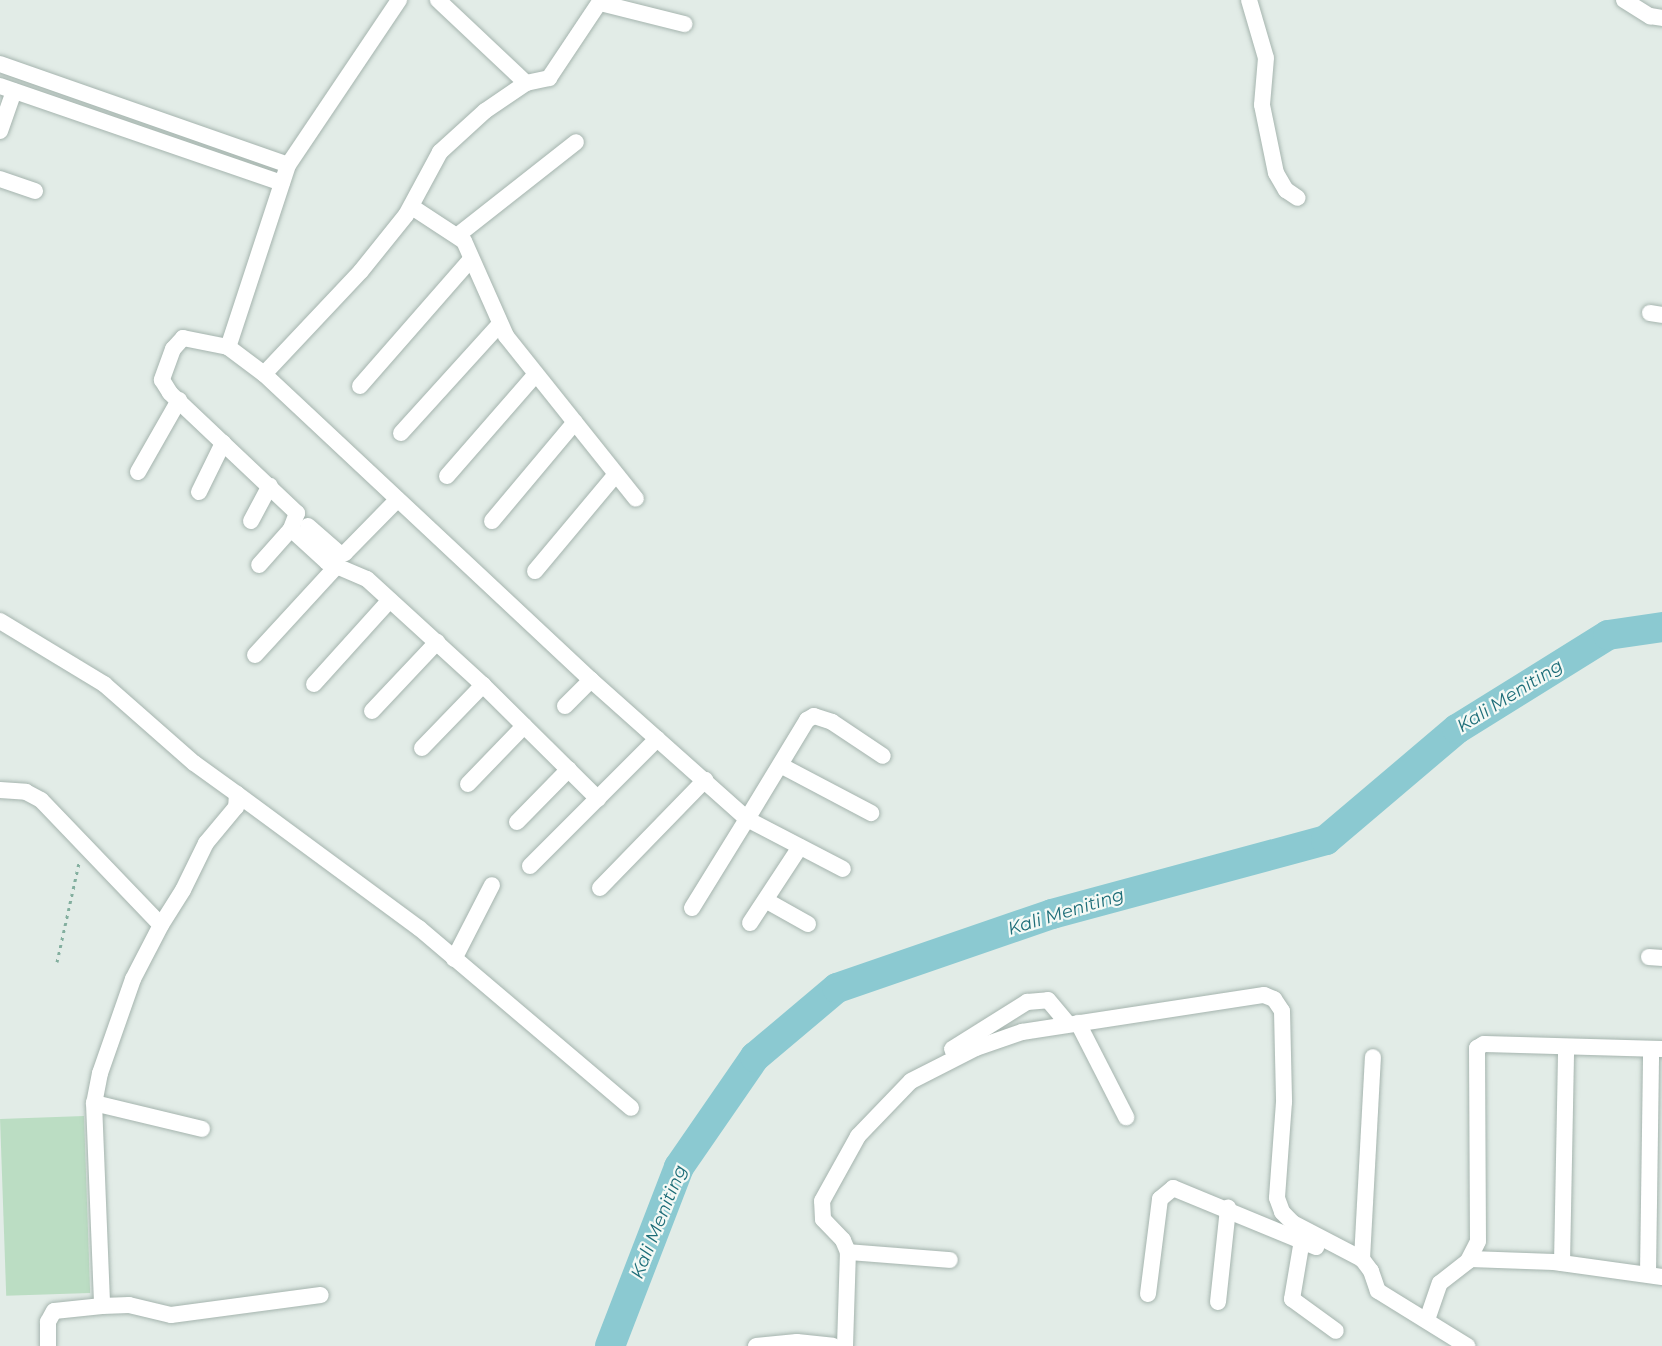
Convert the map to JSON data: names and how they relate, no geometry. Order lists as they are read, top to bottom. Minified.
{"water":["Kali Meniting"]}
